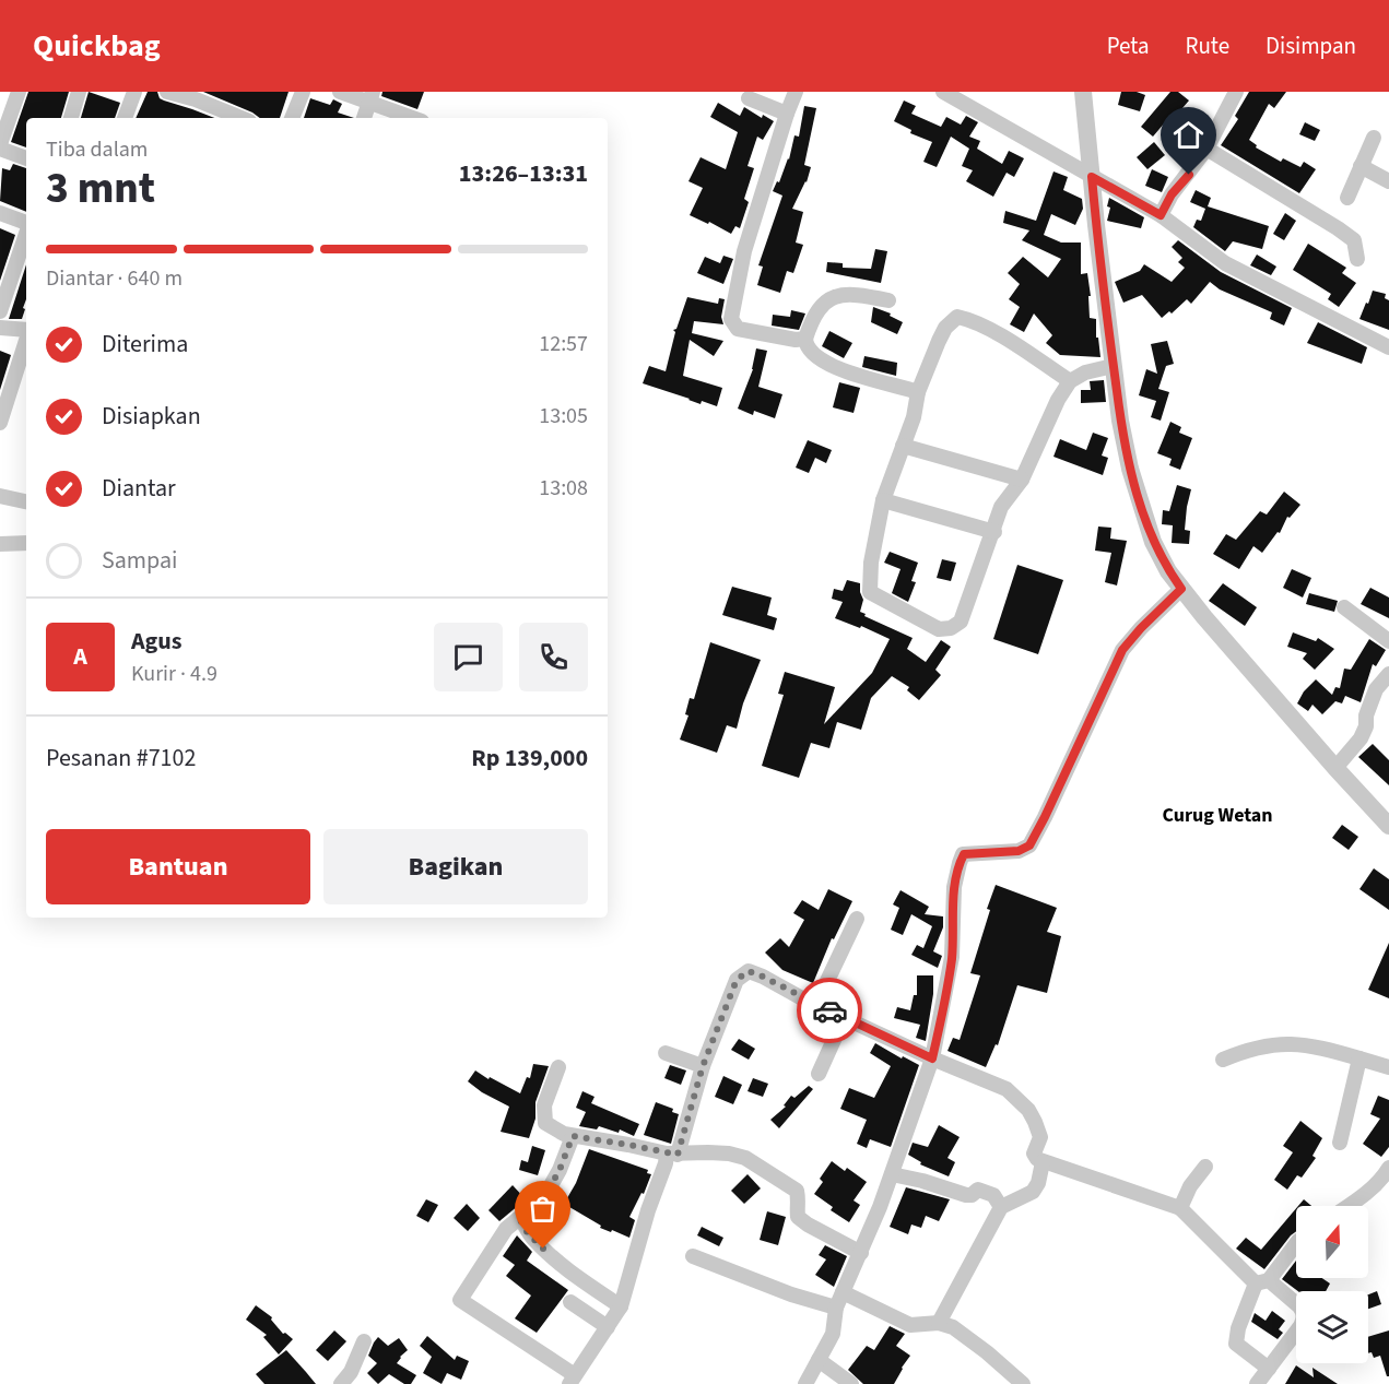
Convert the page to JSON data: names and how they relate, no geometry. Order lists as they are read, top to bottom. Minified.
{"districts":["Curug Wetan"],"north":"top","page":{"header":"Quickbag","nav":["Peta","Rute","Disimpan"],"heading":["3 mnt","Tiba dalam","13:26–13:31"],"panel":["Agus","Kurir · 4.9","Pesanan #7102","Rp 139,000"],"bar":"Diantar · 640 m","list":[["Diterima","12:57"],["Disiapkan","13:05"],["Diantar","13:08"],"Sampai"],"round":"A","buttons":["Bantuan","Bagikan"]}}
